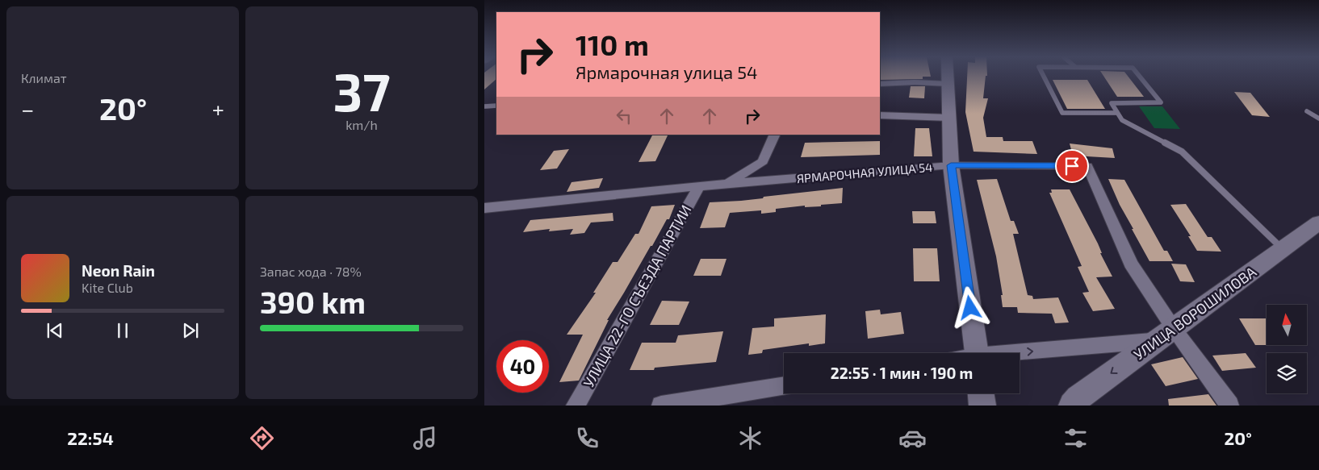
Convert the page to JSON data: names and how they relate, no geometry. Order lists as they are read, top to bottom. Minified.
{"streets":{"street":["ЯРМАРОЧНАЯ УЛИЦА 54","УЛИЦА 22-ГО СЪЕЗДА ПАРТИИ","УЛИЦА ВОРОШИЛОВА"]},"crossings":[["ЯРМАРОЧНАЯ УЛИЦА 54","УЛИЦА 22-ГО СЪЕЗДА ПАРТИИ"],["ЯРМАРОЧНАЯ УЛИЦА 54","УЛИЦА ВОРОШИЛОВА"]],"one_way":["УЛИЦА ВОРОШИЛОВА"],"north":"top","page":{"tile":["Климат",["37","km/h"],["Запас хода · 78%","390 km"]],"turn":["110 m","Ярмарочная улица 54"],"heat":["−","20°","+"],"song":["Neon Rain","Kite Club"],"limit":"40","trip":"22:55 · 1 мин · 190 m","tabs":["22:54","20°"]}}
